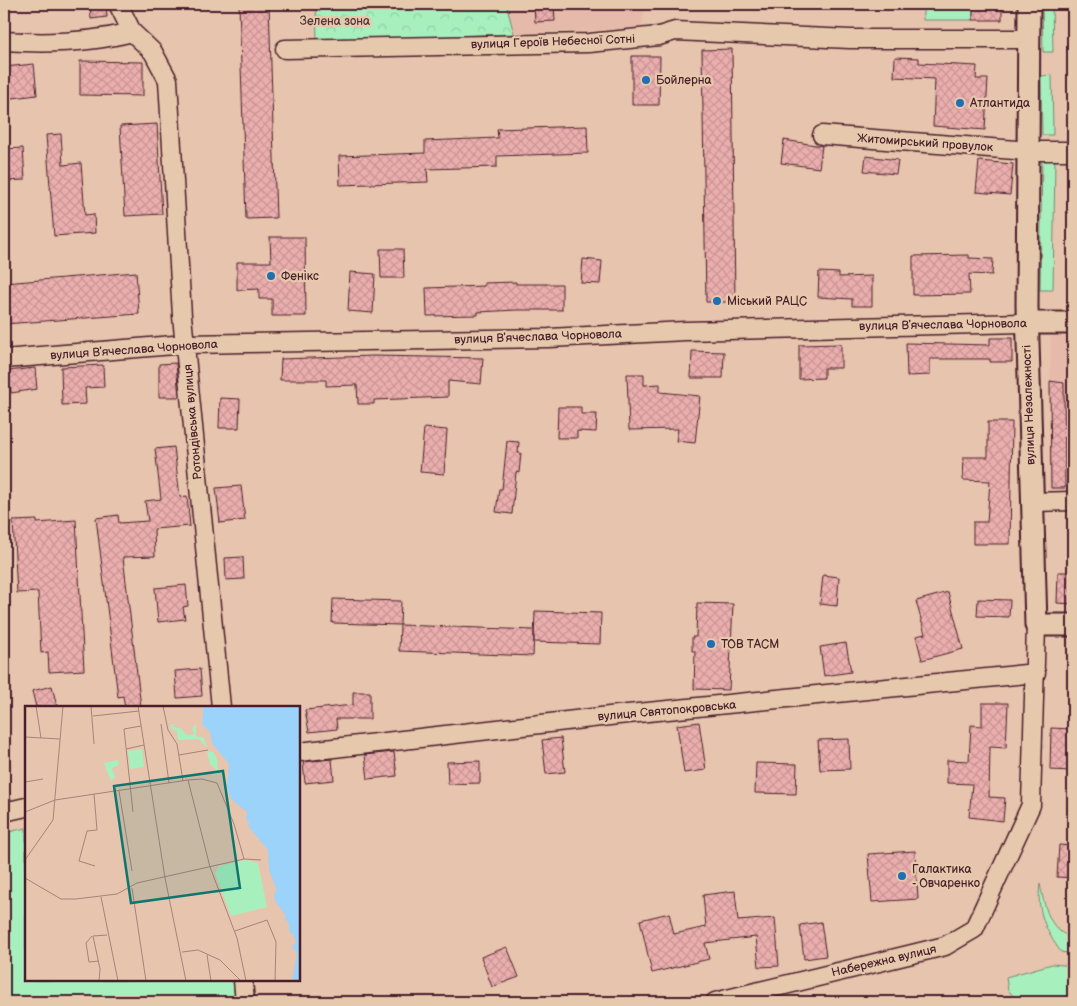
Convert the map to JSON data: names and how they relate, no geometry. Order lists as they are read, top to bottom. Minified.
{"streets":{"street":["вулиця Героїв Небесної Сотні","Житомирський провулок","вулиця Вʼячеслава Чорновола","вулиця Незалежності","Ротондівська вулиця","вулиця Святопокровська","Набережна вулиця"]},"crossings":[["вулиця Героїв Небесної Сотні","вулиця Незалежності"],["Житомирський провулок","вулиця Незалежності"],["вулиця Вʼячеслава Чорновола","вулиця Незалежності"],["вулиця Вʼячеслава Чорновола","Ротондівська вулиця"],["вулиця Незалежності","вулиця Святопокровська"],["вулиця Незалежності","Набережна вулиця"]],"parks":["Зелена зона"],"places":["Бойлерна","Атлантида","Фенікс","Міський РАЦС","ТОВ ТАСМ","Галактика - Овчаренко"]}
